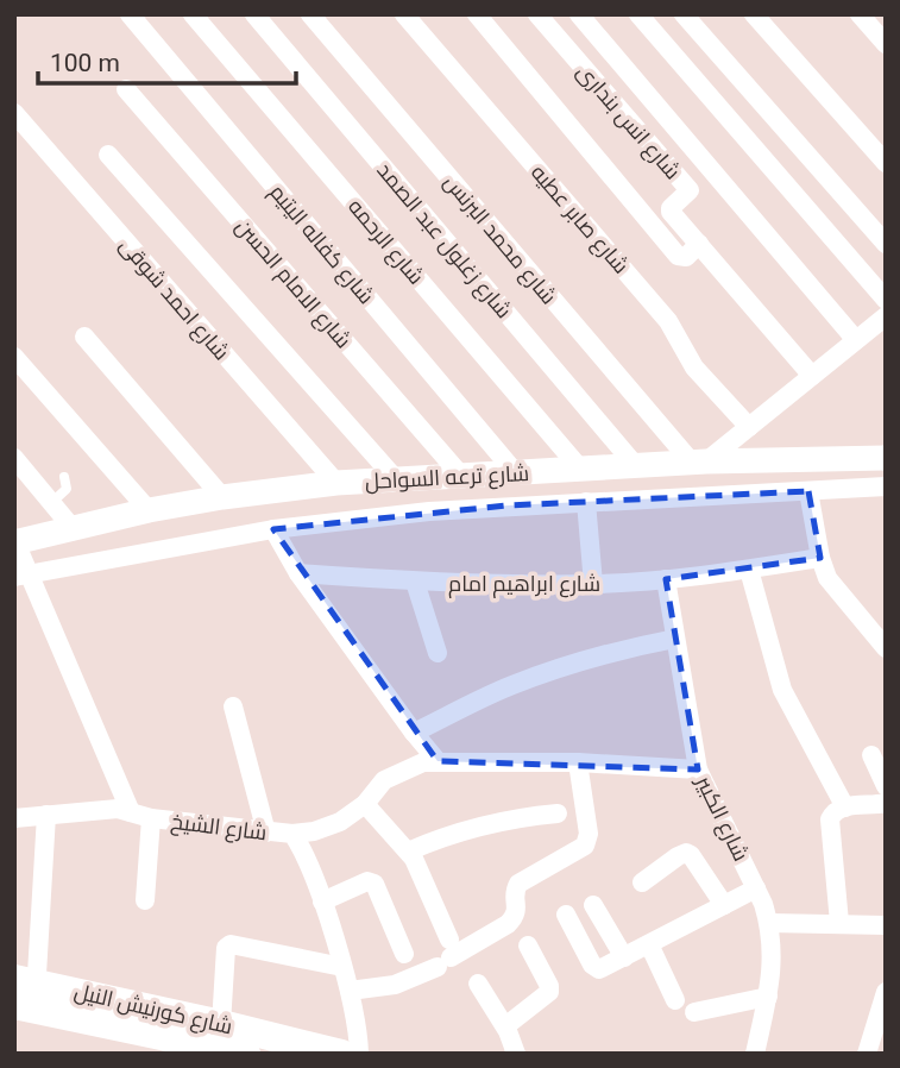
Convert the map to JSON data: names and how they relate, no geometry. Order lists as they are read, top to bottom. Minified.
{"streets":{"main road":["شارع ترعه السواحل","شارع كورنيش النيل"],"street":["شارع انس بندارى","شارع صابر عطيه","شارع محمد البرنس","شارع زغلول عبد الصمد","شارع الرحمه","شارع كفاله اليتيم","شارع الامام الحسن","شارع احمد شوقى","شارع ابراهيم امام","شارع الكبير","شارع الشيخ"]},"crossings":[["شارع محمد البرنس","شارع ترعه السواحل"],["شارع زغلول عبد الصمد","شارع ترعه السواحل"],["شارع الرحمه","شارع ترعه السواحل"],["شارع كفاله اليتيم","شارع ترعه السواحل"],["شارع الامام الحسن","شارع ترعه السواحل"],["شارع احمد شوقى","شارع ترعه السواحل"],["شارع ابراهيم امام","شارع الكبير"]],"scale_bar":"100 m"}
